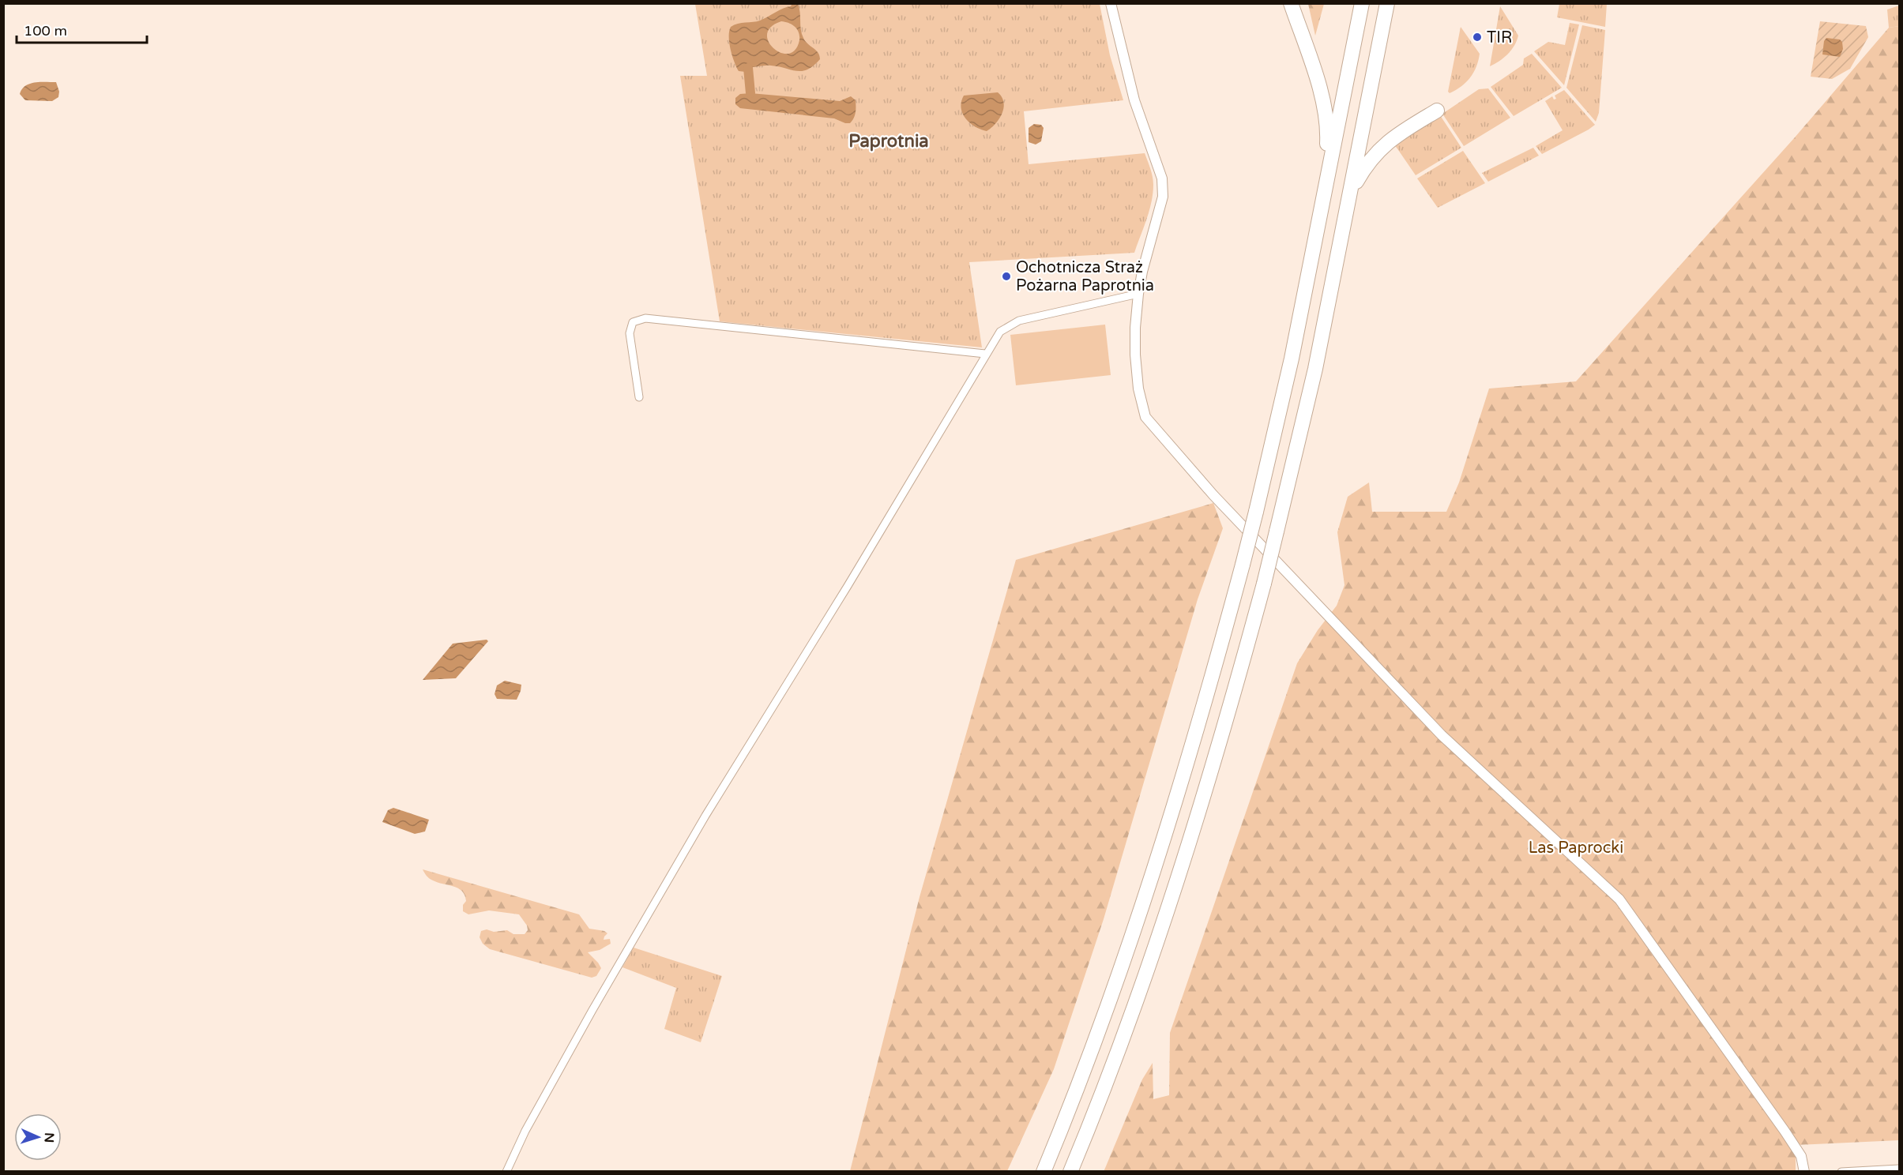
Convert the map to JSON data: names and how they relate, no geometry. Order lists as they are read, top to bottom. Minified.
{"districts":["Paprotnia"],"parks":["Las Paprocki"],"places":["TIR","Ochotnicza Straż Pożarna Paprotnia"],"scale_bar":"100 m","north":"right"}
